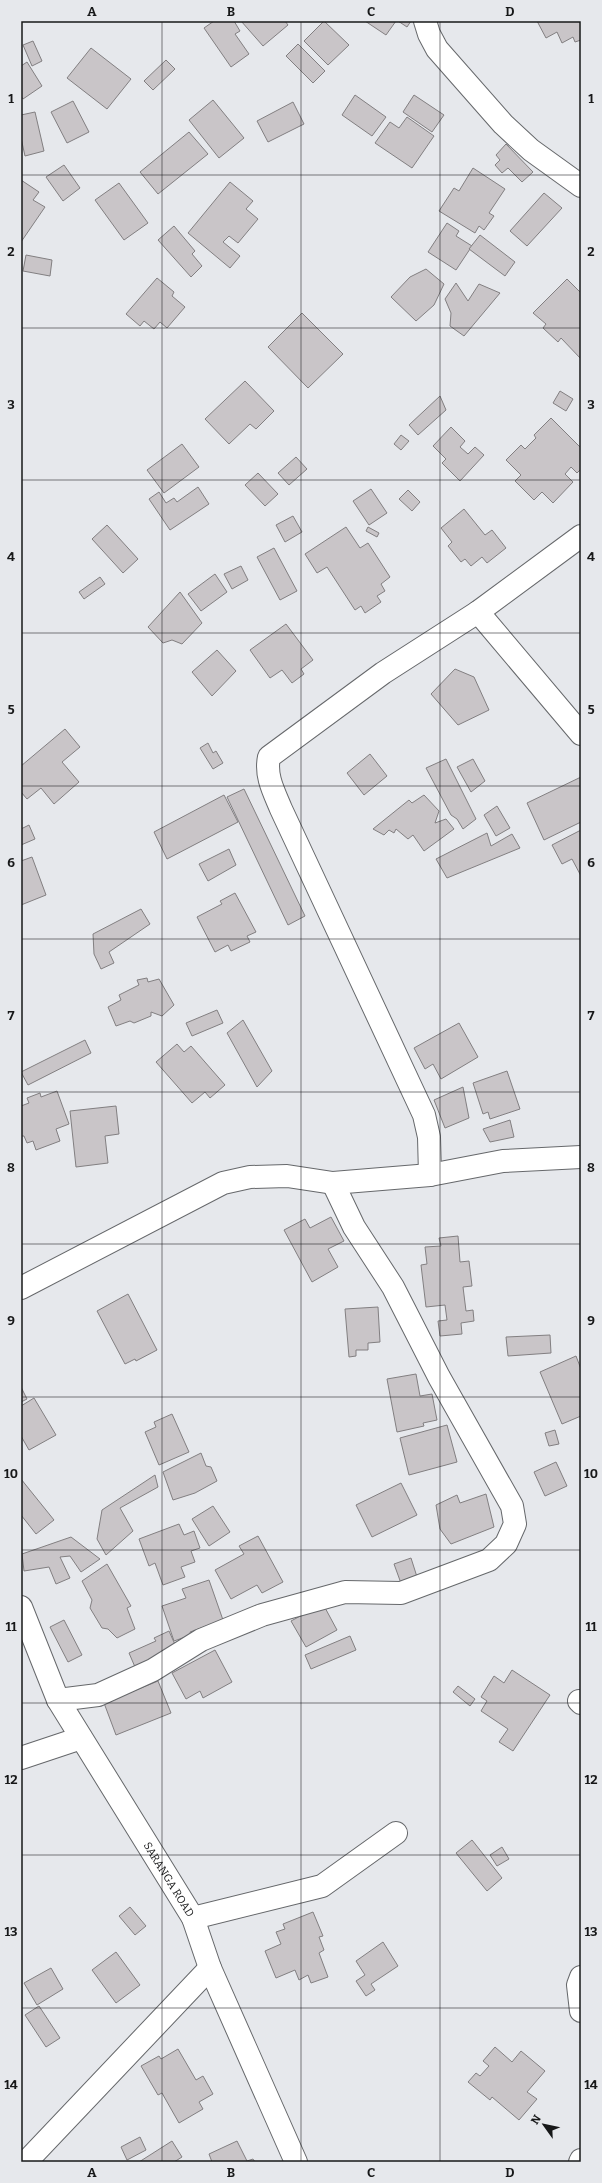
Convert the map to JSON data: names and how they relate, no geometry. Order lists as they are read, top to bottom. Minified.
{"streets":{"street":["SARANGA ROAD"]},"north":"top left","grid":{"columns":["A","B","C","D"],"rows":["1","2","3","4","5","6","7","8","9","10","11","12","13","14"]}}
